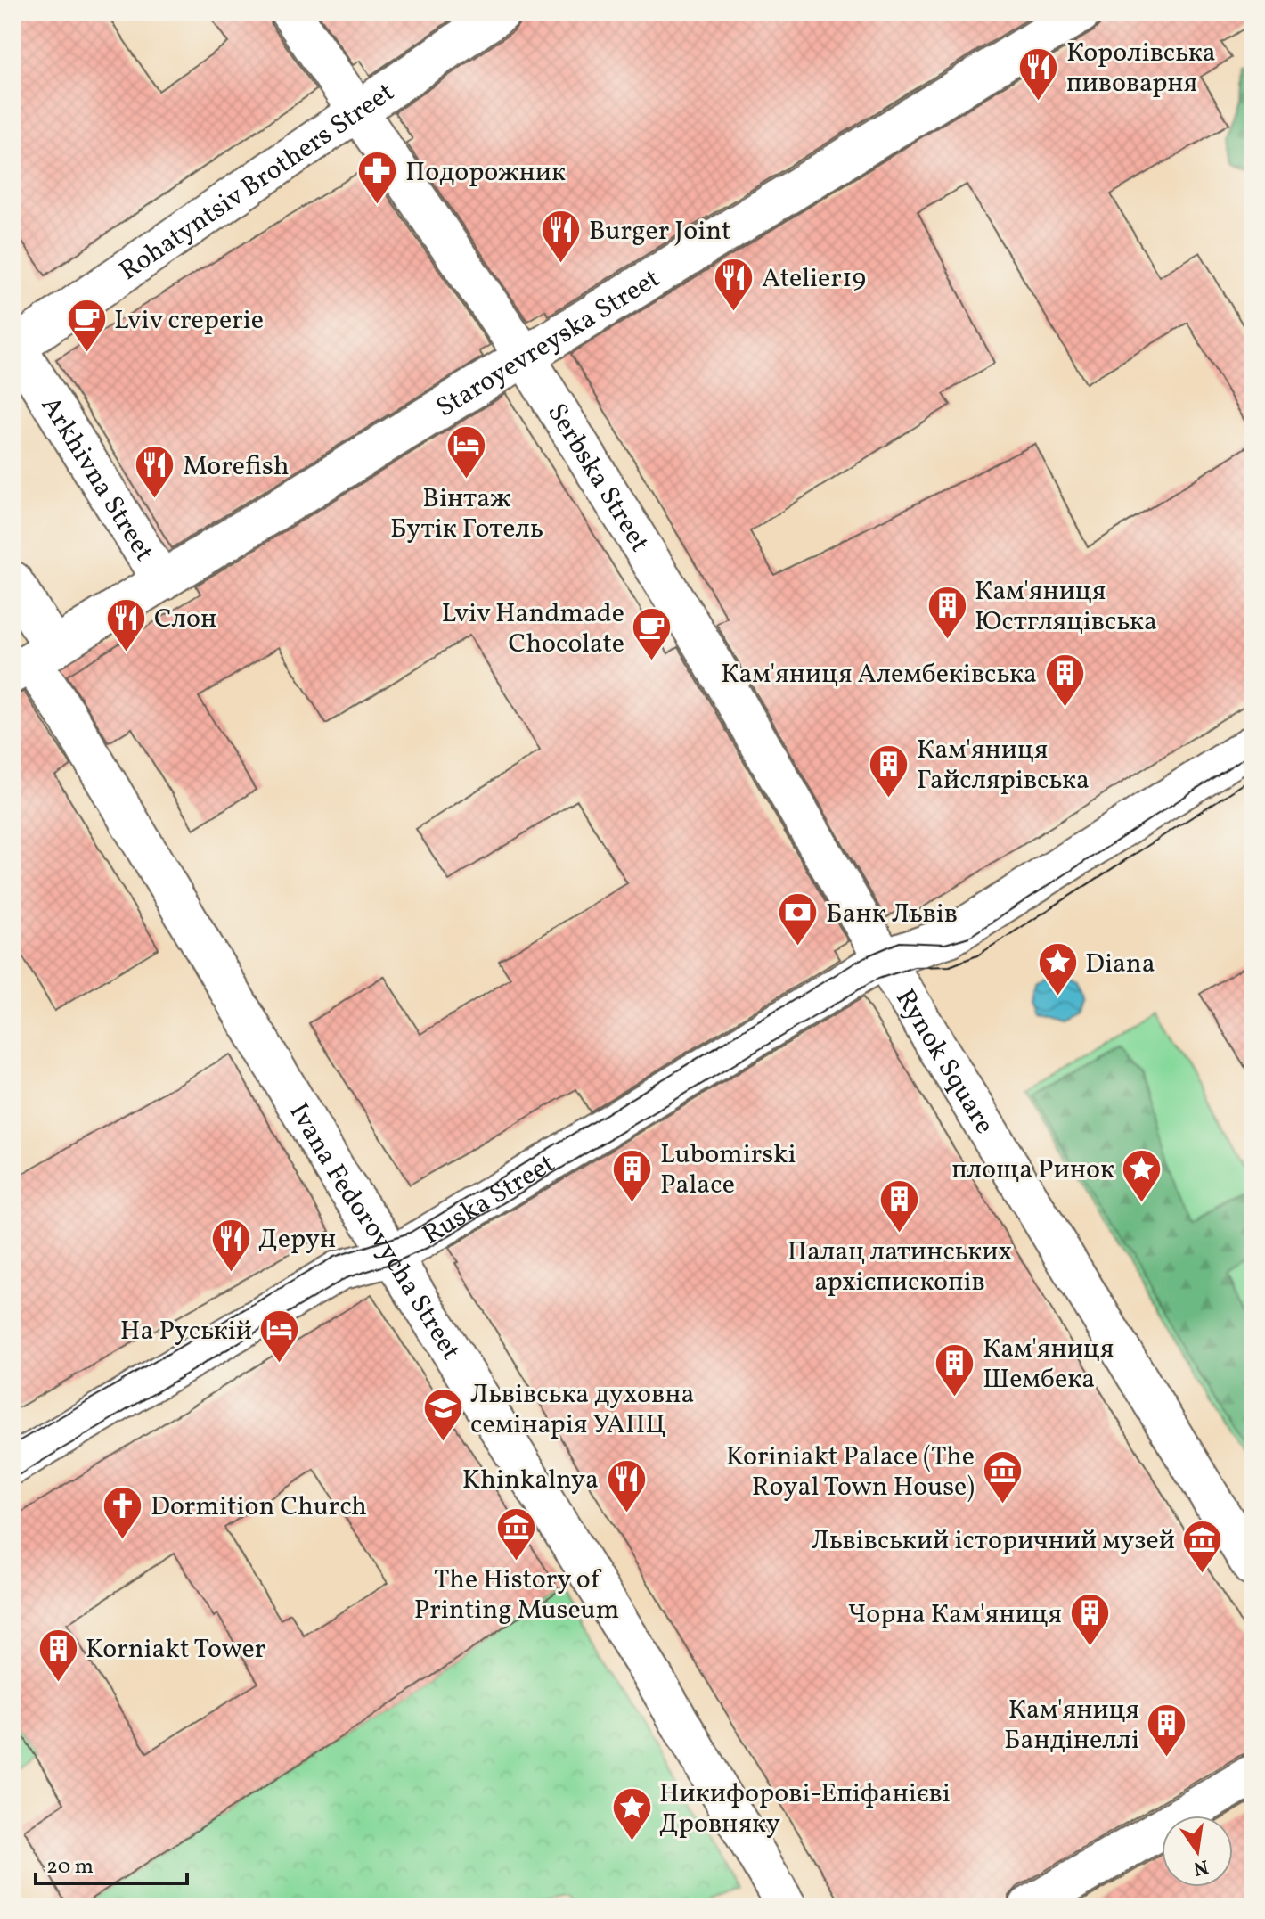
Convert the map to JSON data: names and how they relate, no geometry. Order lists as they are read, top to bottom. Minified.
{"streets":{"street":["Rohatyntsiv Brothers Street","Staroyevreyska Street","Serbska Street","Arkhivna Street","Rynok Square","Ruska Street","Ivana Fedorovycha Street"]},"crossings":[["Rohatyntsiv Brothers Street","Serbska Street"],["Rohatyntsiv Brothers Street","Arkhivna Street"],["Staroyevreyska Street","Serbska Street"],["Staroyevreyska Street","Arkhivna Street"],["Staroyevreyska Street","Ivana Fedorovycha Street"],["Serbska Street","Rynok Square"],["Serbska Street","Ruska Street"],["Rynok Square","Ruska Street"],["Ruska Street","Ivana Fedorovycha Street"]],"places":{"restaurant":["Королівська пивоварня","Burger Joint","Atelier19","Morefish","Слон","Дерун","Khinkalnya"],"pharmacy":["Подорожник"],"cafe":["Lviv creperie","Lviv Handmade Chocolate"],"hotel":["Вінтаж Бутік Готель","На Руській"],"building":["Кам'яниця Юстгляцівська","Кам'яниця Алембеківська","Кам'яниця Гайслярівська","Lubomirski Palace","Палац латинських архієпископів","Кам'яниця Шембека","Чорна Кам'яниця","Korniakt Tower","Кам'яниця Бандінеллі"],"bank":["Банк Львів"],"place":["Diana","площа Ринок","Никифорові-Епіфанієві Дровняку"],"school or university":["Львівська духовна семінарія УАПЦ"],"museum":["Koriniakt Palace (The Royal Town House)","The History of Printing Museum","Львівський історичний музей"],"church":["Dormition Church"]},"scale_bar":"20 m","north":"bottom"}
